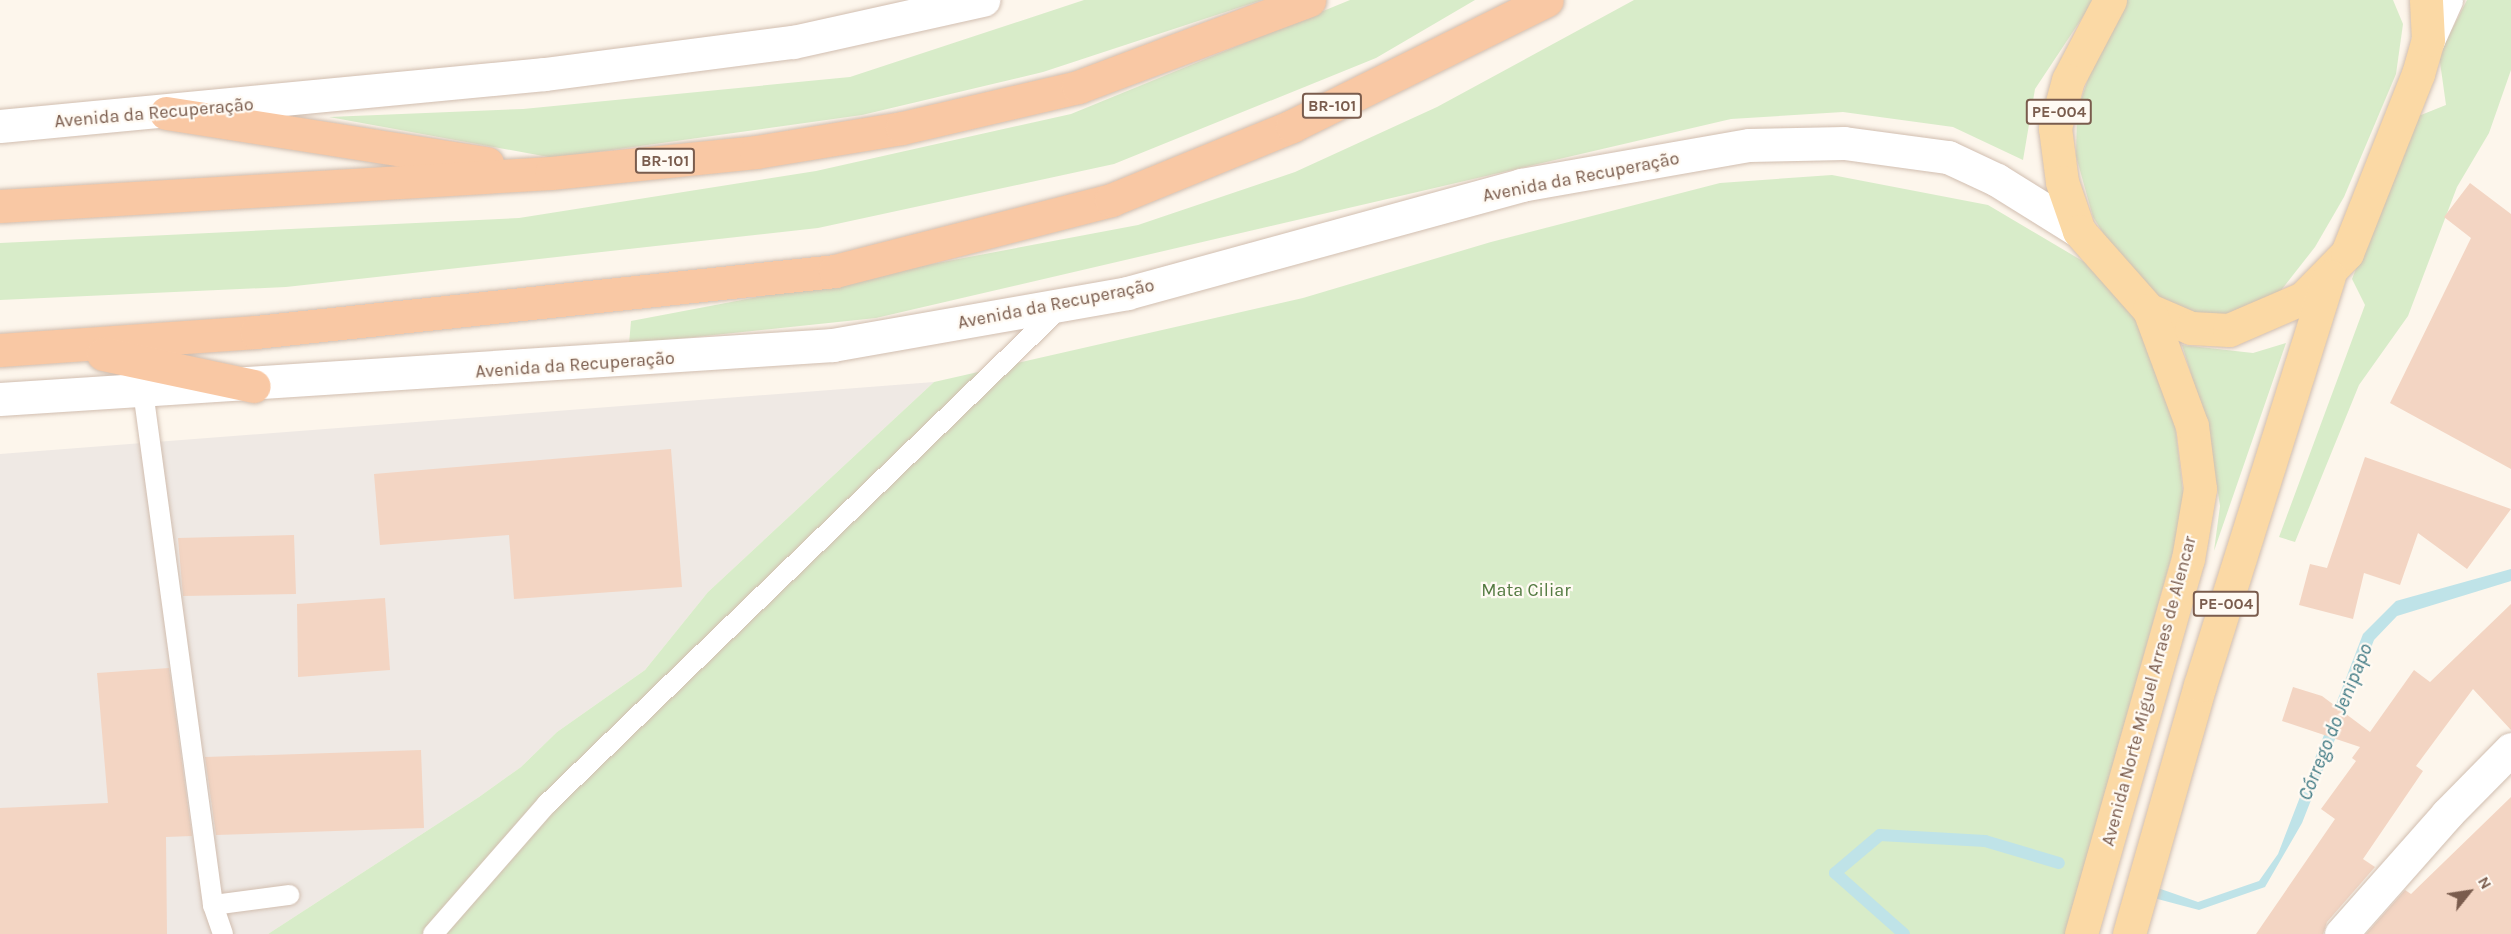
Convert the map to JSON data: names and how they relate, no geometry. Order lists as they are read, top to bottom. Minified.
{"streets":{"highway":["BR-101"],"main road":["PE-004","Avenida da Recuperação","Avenida Norte Miguel Arraes de Alencar"]},"crossings":[["PE-004","Avenida da Recuperação"],["PE-004","Avenida Norte Miguel Arraes de Alencar"]],"water":["Córrego do Jenipapo"],"parks":["Mata Ciliar"],"north":"top right"}
